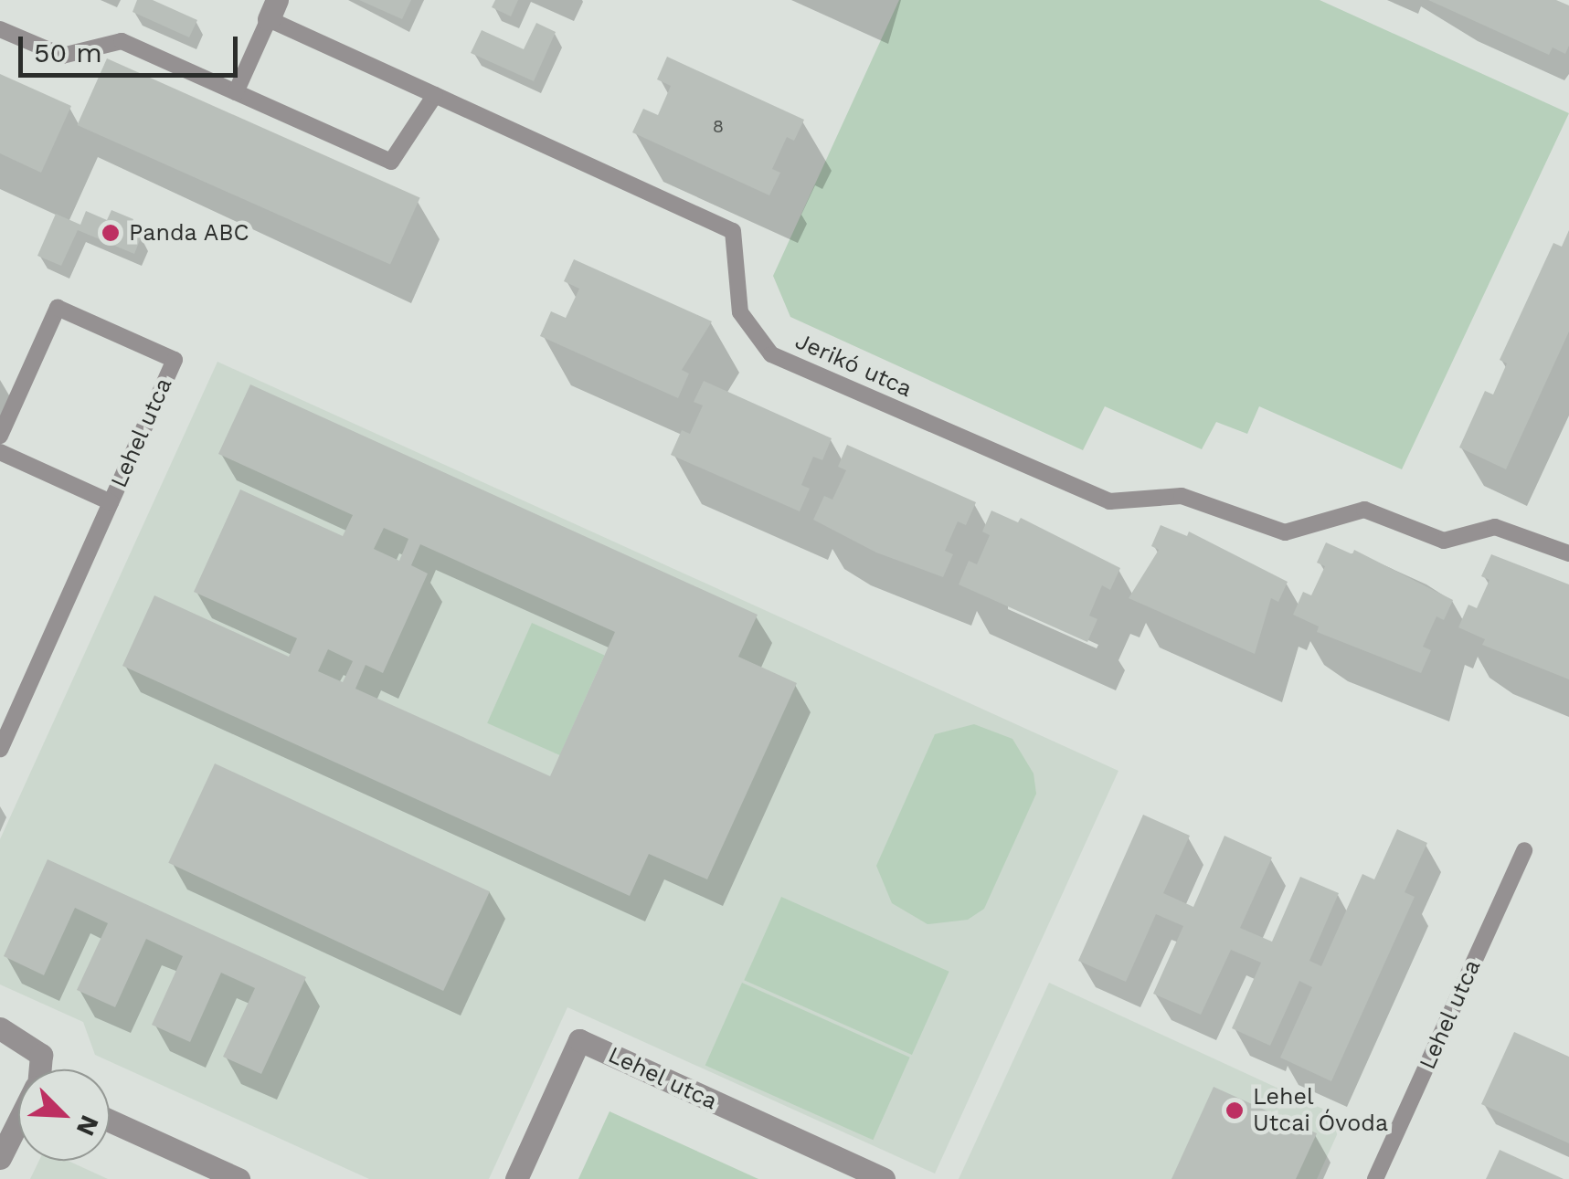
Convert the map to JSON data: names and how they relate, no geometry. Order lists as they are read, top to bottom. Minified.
{"streets":{"street":["Lehel utca"],"lane":["Jerikó utca"]},"places":["Panda ABC","Lehel Utcai Óvoda"],"house_numbers":["8"],"scale_bar":"50 m","north":"bottom right"}
